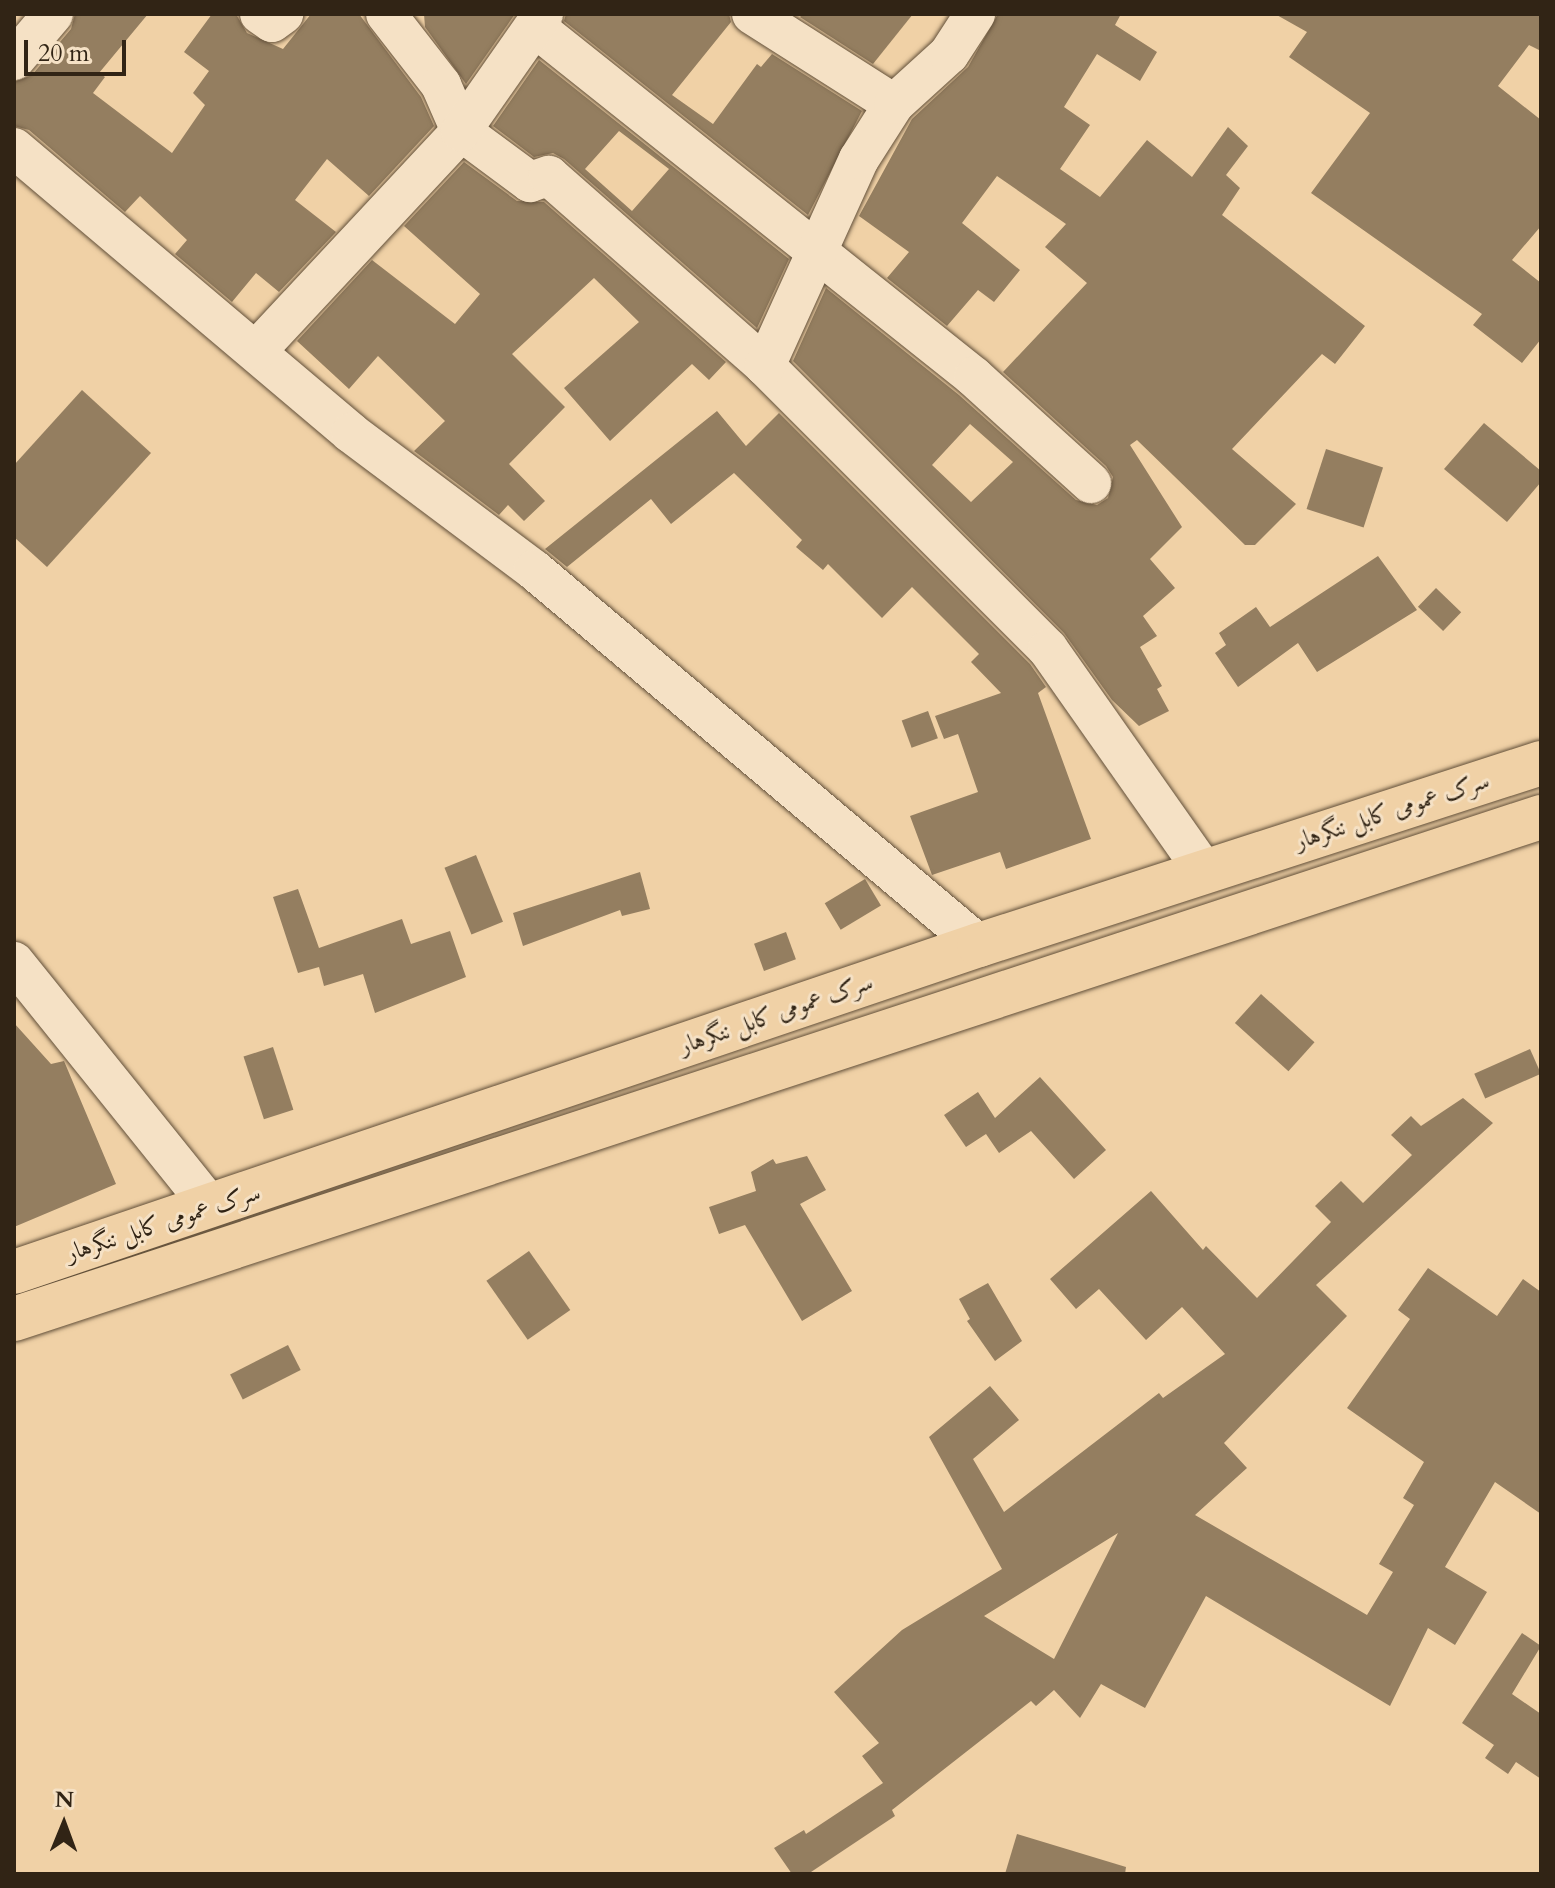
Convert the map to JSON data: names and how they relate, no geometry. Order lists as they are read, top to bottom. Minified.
{"streets":{"highway":["سرک عمومی کابل ننگرهار"]},"scale_bar":"20 m","north":"top"}
